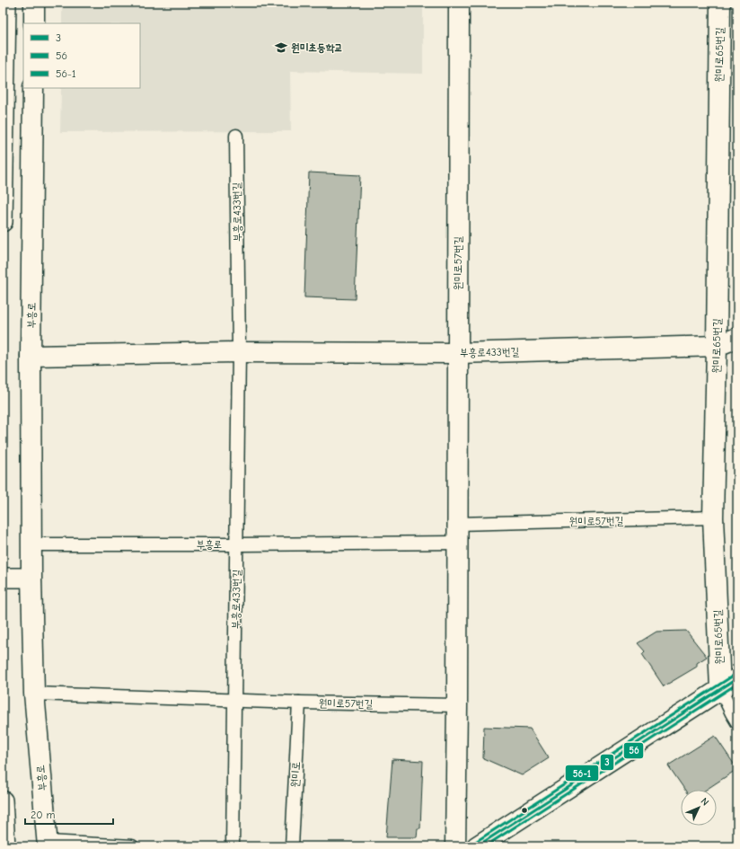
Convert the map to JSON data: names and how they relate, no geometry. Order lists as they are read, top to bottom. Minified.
{"streets":{"street":["원미로65번길","부흥로433번길","원미로57번길","부흥로"],"lane":["원미로"]},"crossings":[["원미로65번길","부흥로433번길"],["원미로65번길","원미로57번길"],["부흥로433번길","원미로57번길"],["부흥로433번길","부흥로"],["원미로57번길","부흥로"],["원미로57번길","원미로"]],"places":{"school or university":["원미초등학교"]},"lines":["transit line 56-1","transit line 3","transit line 56"],"legend":["3","56","56-1"],"scale_bar":"20 m","north":"top right"}
